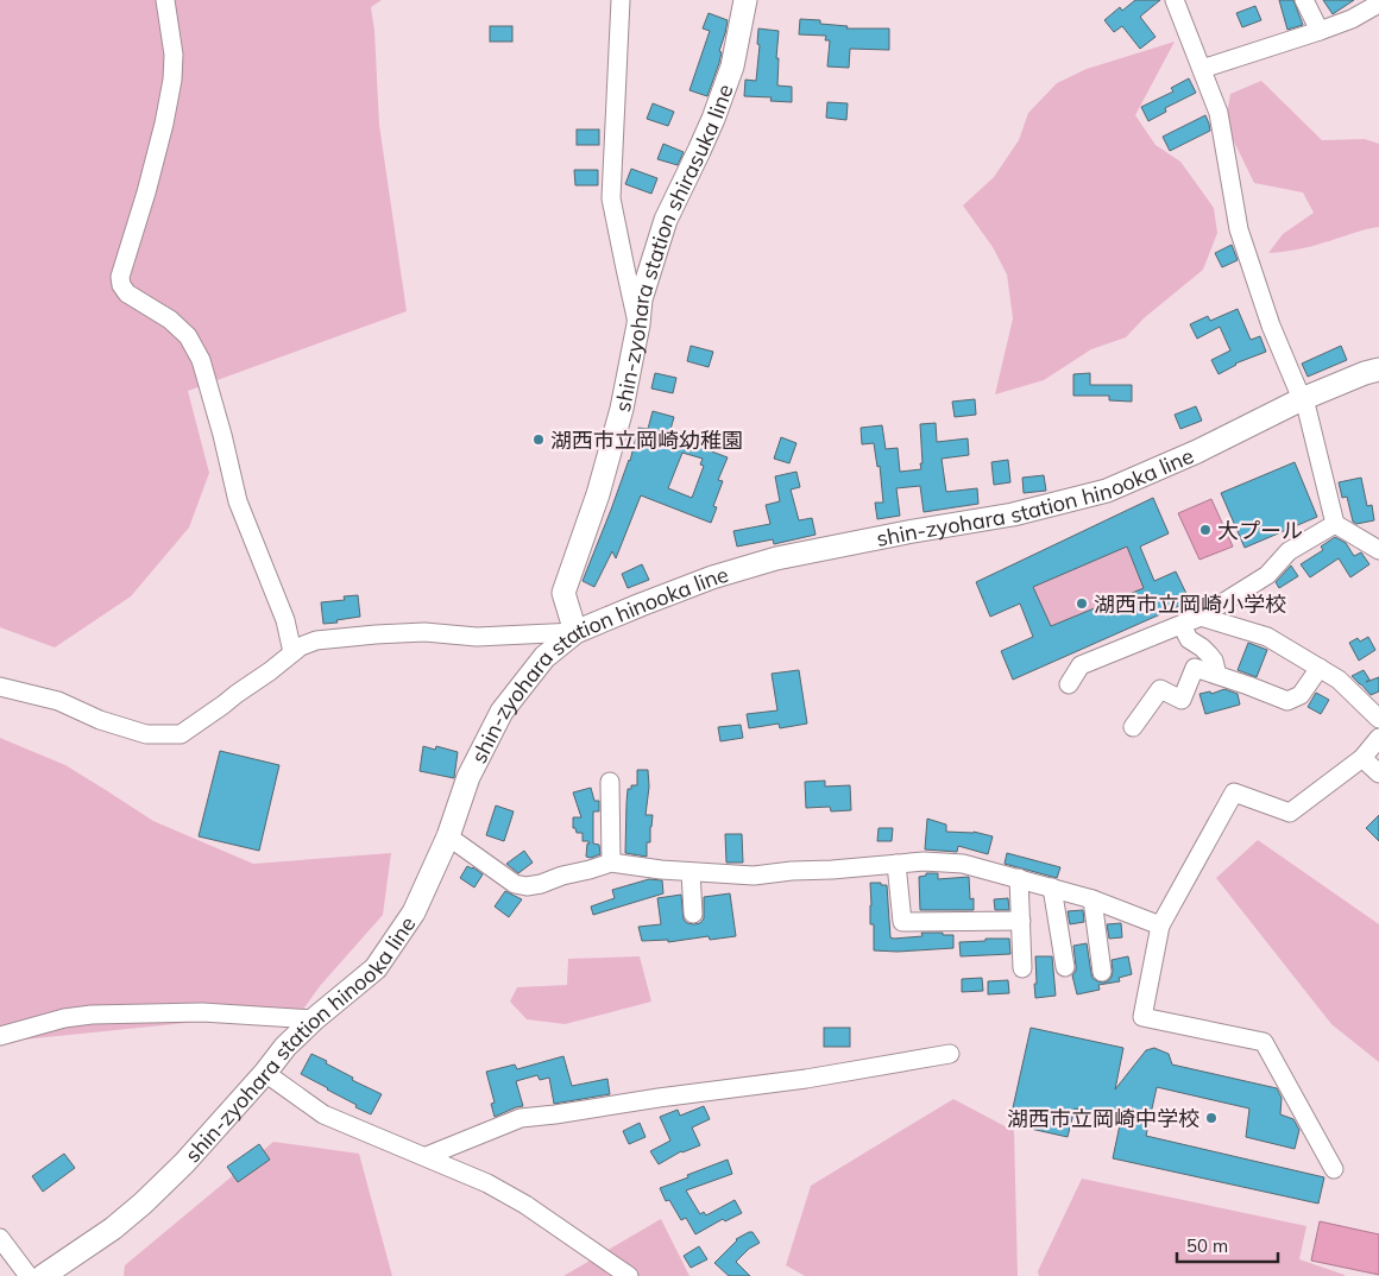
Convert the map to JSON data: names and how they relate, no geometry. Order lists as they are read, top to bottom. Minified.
{"streets":{"main road":["shin-zyohara station shirasuka line","shin-zyohara station hinooka line"]},"crossings":[["shin-zyohara station shirasuka line","shin-zyohara station hinooka line"]],"places":["湖西市立岡崎幼稚園","大プール","湖西市立岡崎小学校","湖西市立岡崎中学校"],"scale_bar":"50 m"}
